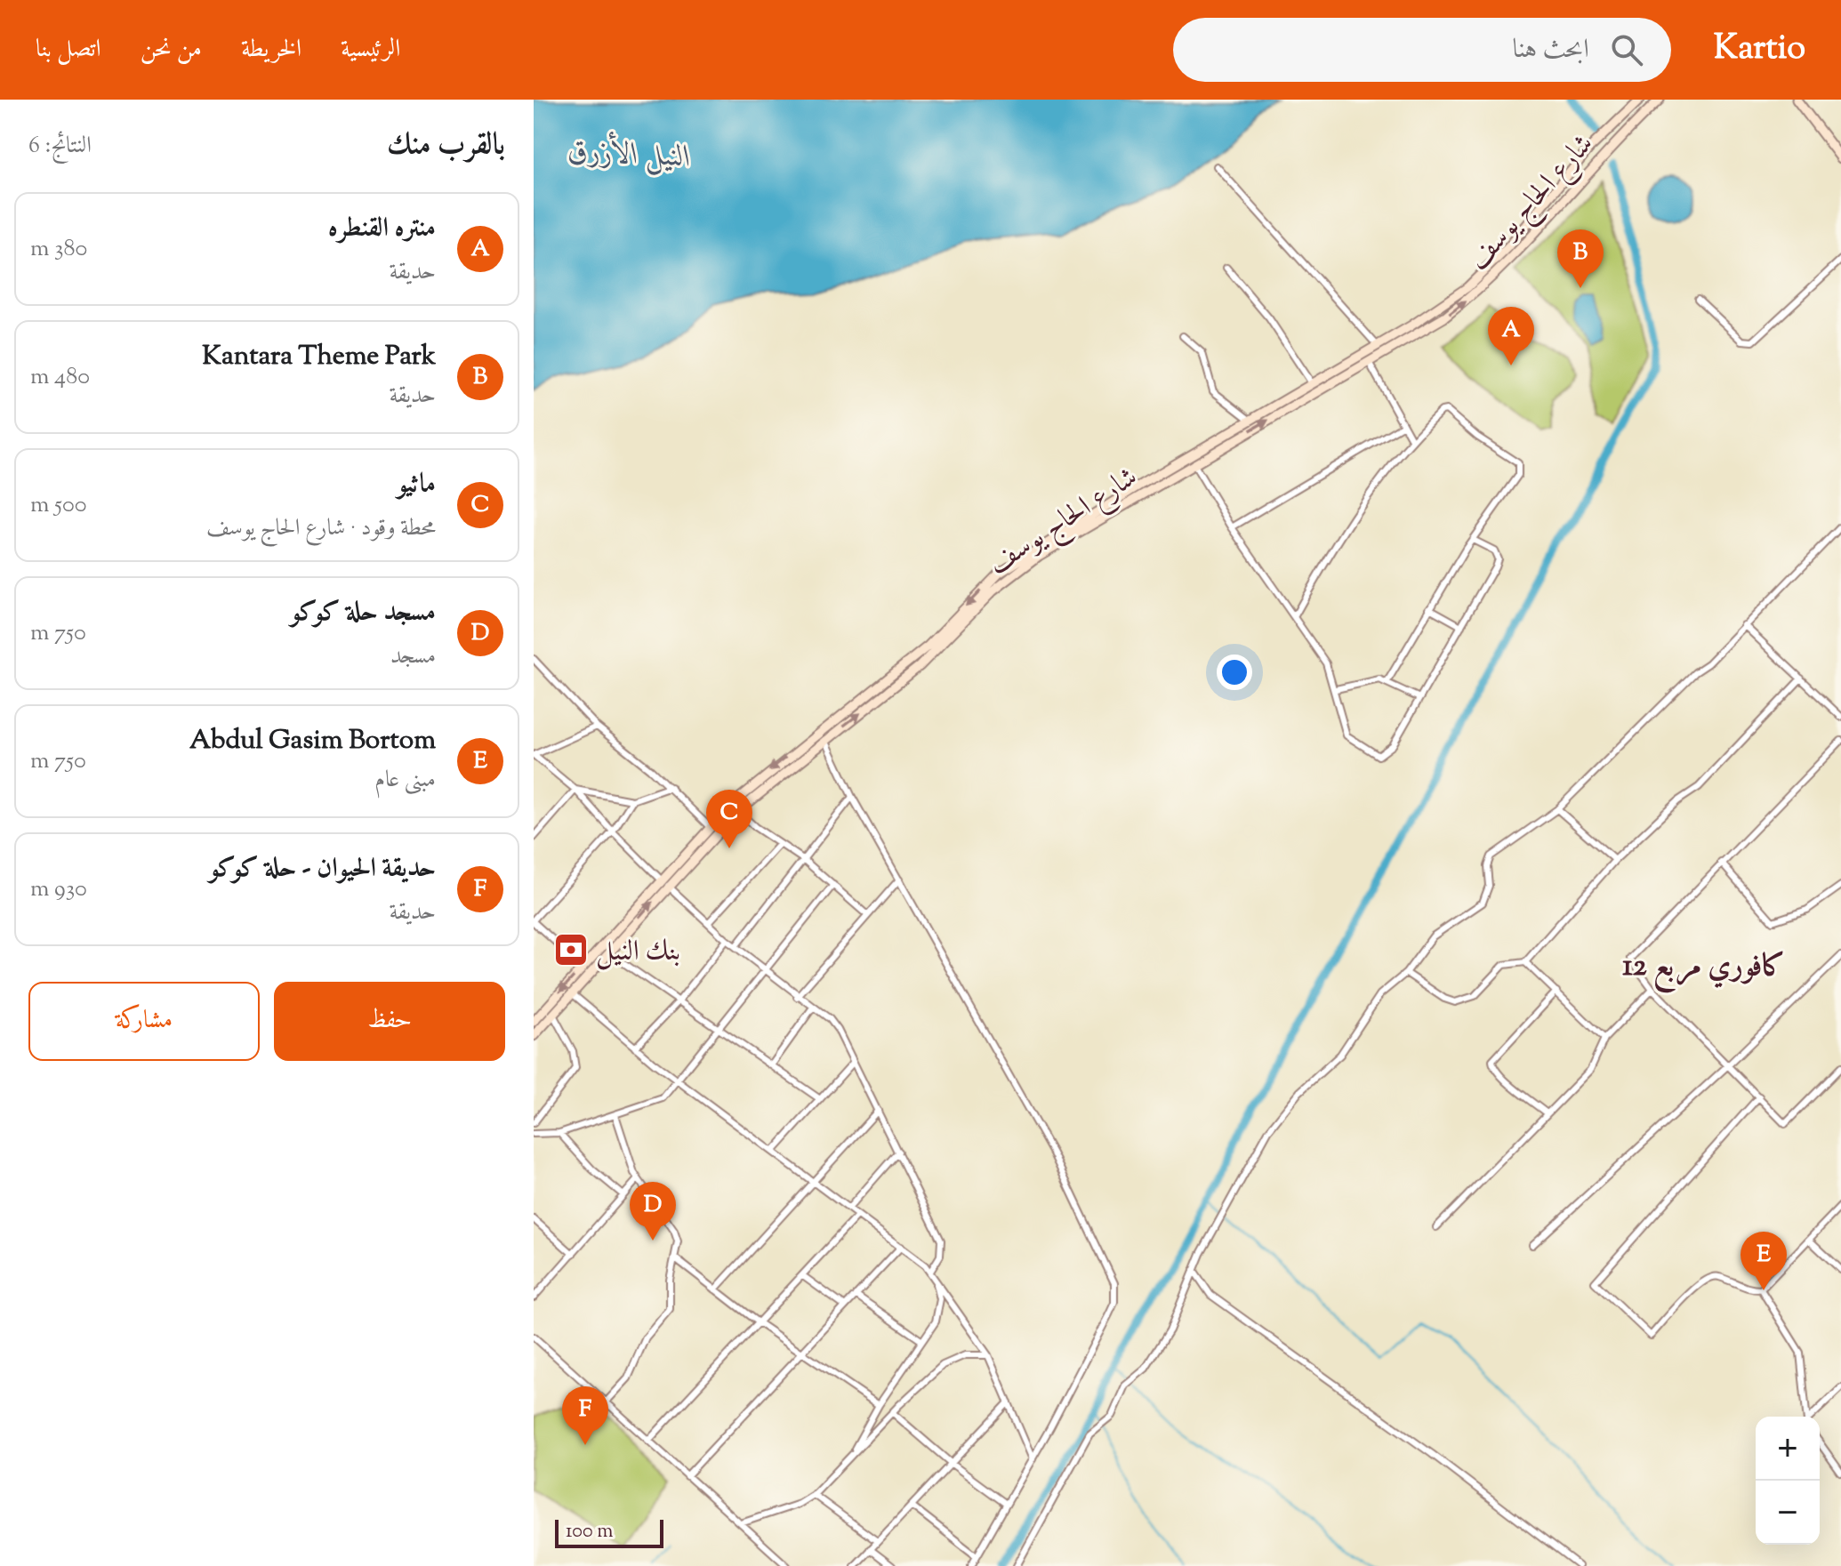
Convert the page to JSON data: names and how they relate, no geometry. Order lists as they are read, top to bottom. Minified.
{"streets":{"main road":["شارع الحاج يوسف"]},"districts":["كافوري مربع 12"],"water":["النيل الأزرق"],"places":{"bank":["بنك النيل"]},"scale_bar":"100 m","page":{"header":"Kartio","search":"ابحث هنا","nav":["الرئيسية","الخريطة","من نحن","اتصل بنا"],"heading":["بالقرب منك","النتائج: 6"],"list":[{"mark":"A","name":"منتره القنطره","note":"حديقة","value":"380 m"},{"mark":"B","name":"Kantara Theme Park","note":"حديقة","value":"480 m"},{"mark":"C","name":"ماثيو","note":"محطة وقود · شارع الحاج يوسف","value":"500 m"},{"mark":"D","name":"مسجد حلة كوكو","note":"مسجد","value":"750 m"},{"mark":"E","name":"Abdul Gasim Bortom","note":"مبنى عام","value":"750 m"},{"mark":"F","name":"حديقة الحيوان - حلة كوكو","note":"حديقة","value":"930 m"}],"pins":["B","A","C","D","E","F"],"buttons":["حفظ","مشاركة"],"map_buttons":["+","−"],"scale":"100 m"}}
